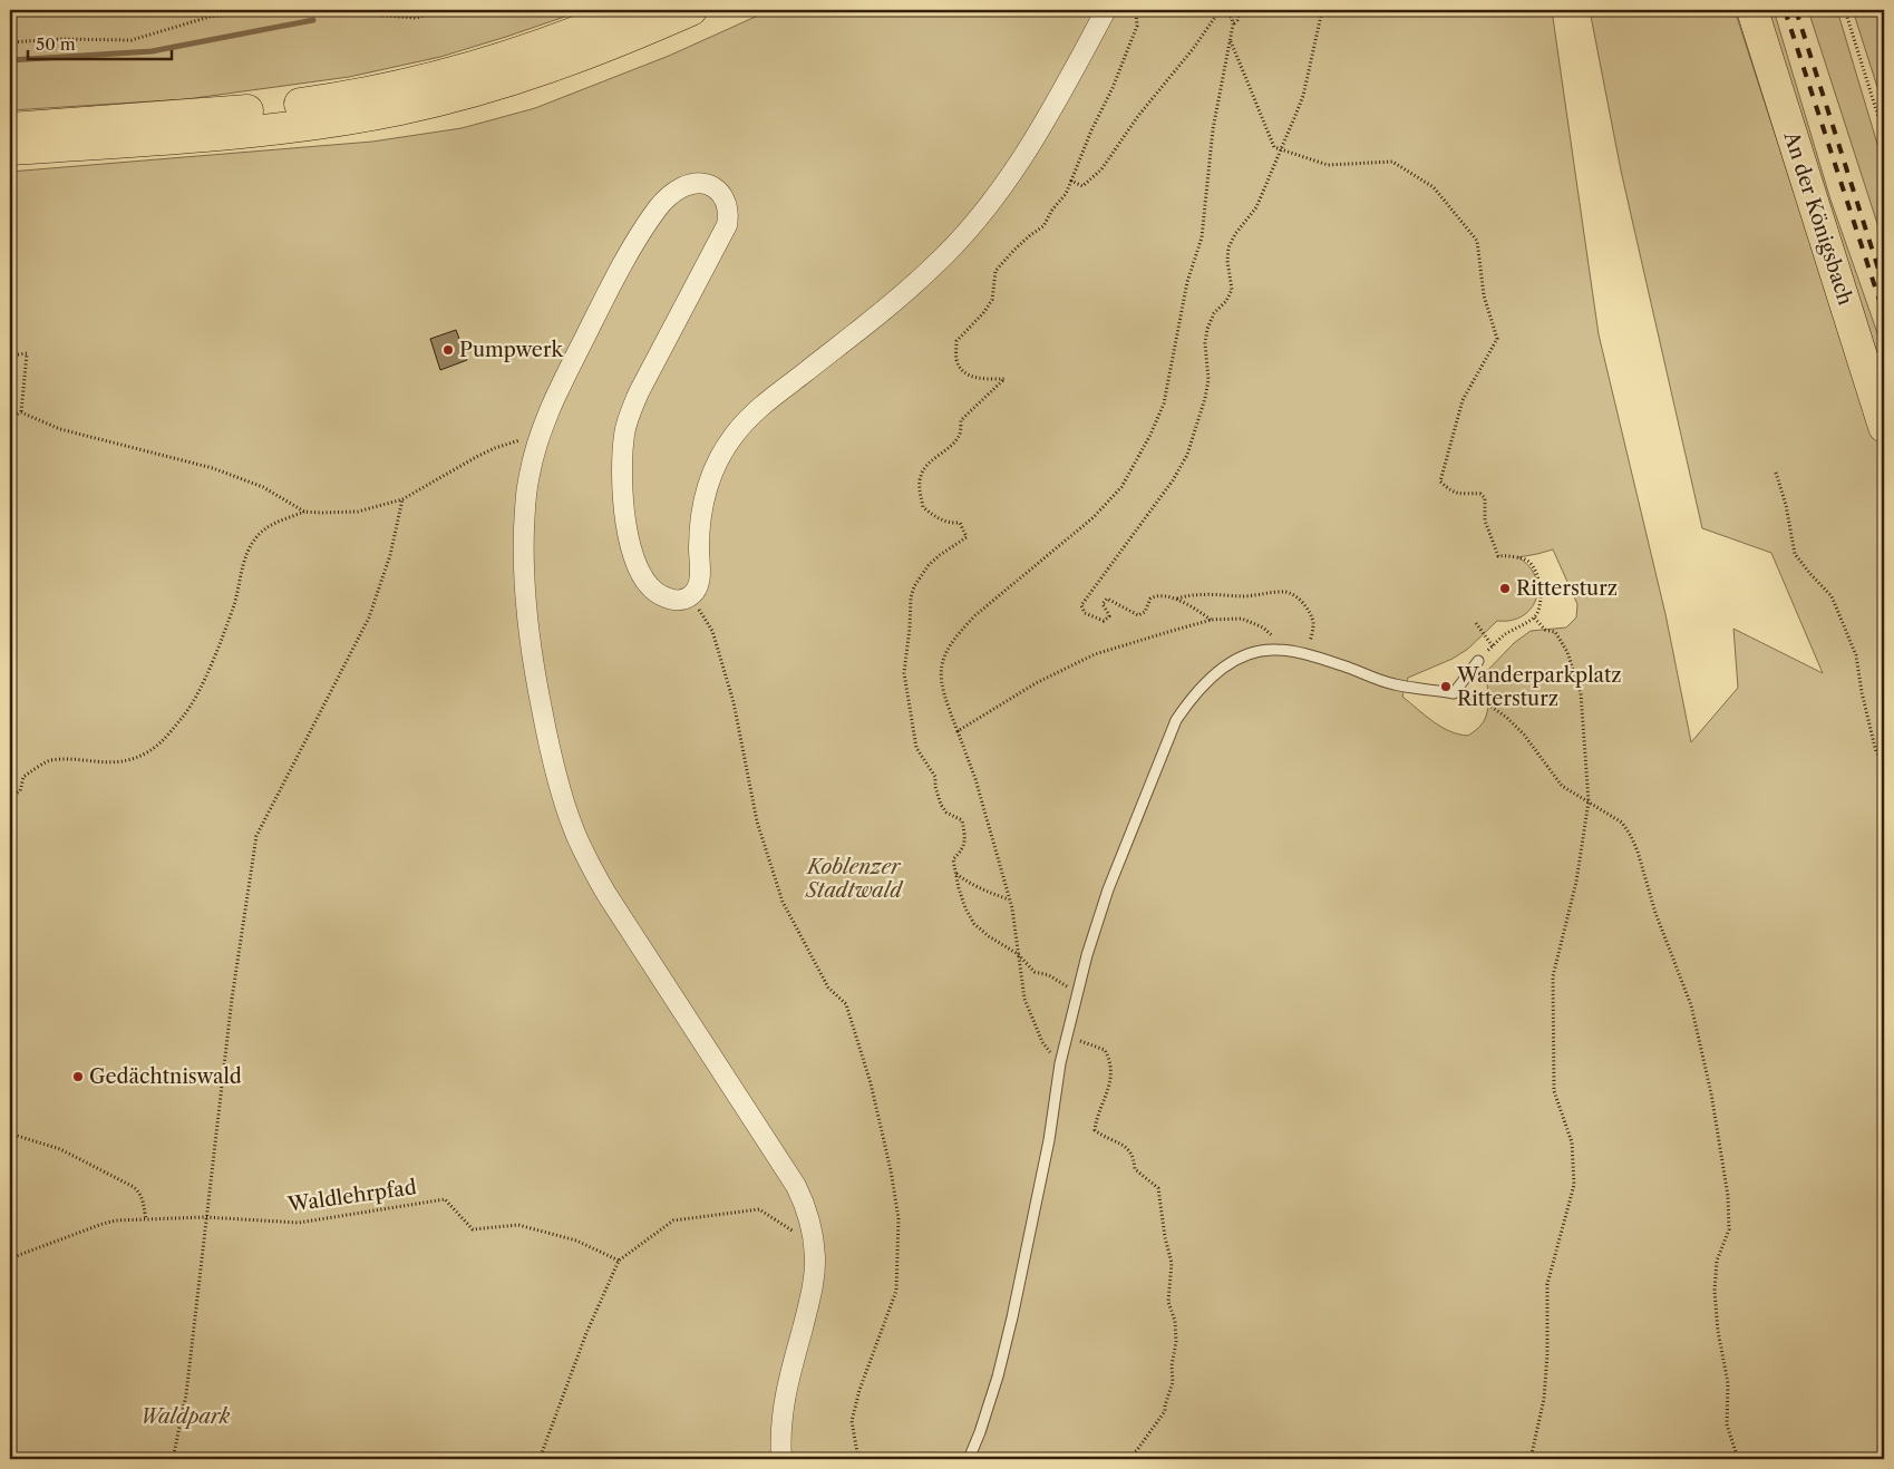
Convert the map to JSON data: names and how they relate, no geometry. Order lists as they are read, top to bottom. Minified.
{"streets":{"main road":["An der Königsbach"],"path":["Waldlehrpfad"]},"parks":["Koblenzer Stadtwald","Waldpark"],"places":["Pumpwerk","Rittersturz","Wanderparkplatz Rittersturz","Gedächtniswald"],"scale_bar":"50 m"}
